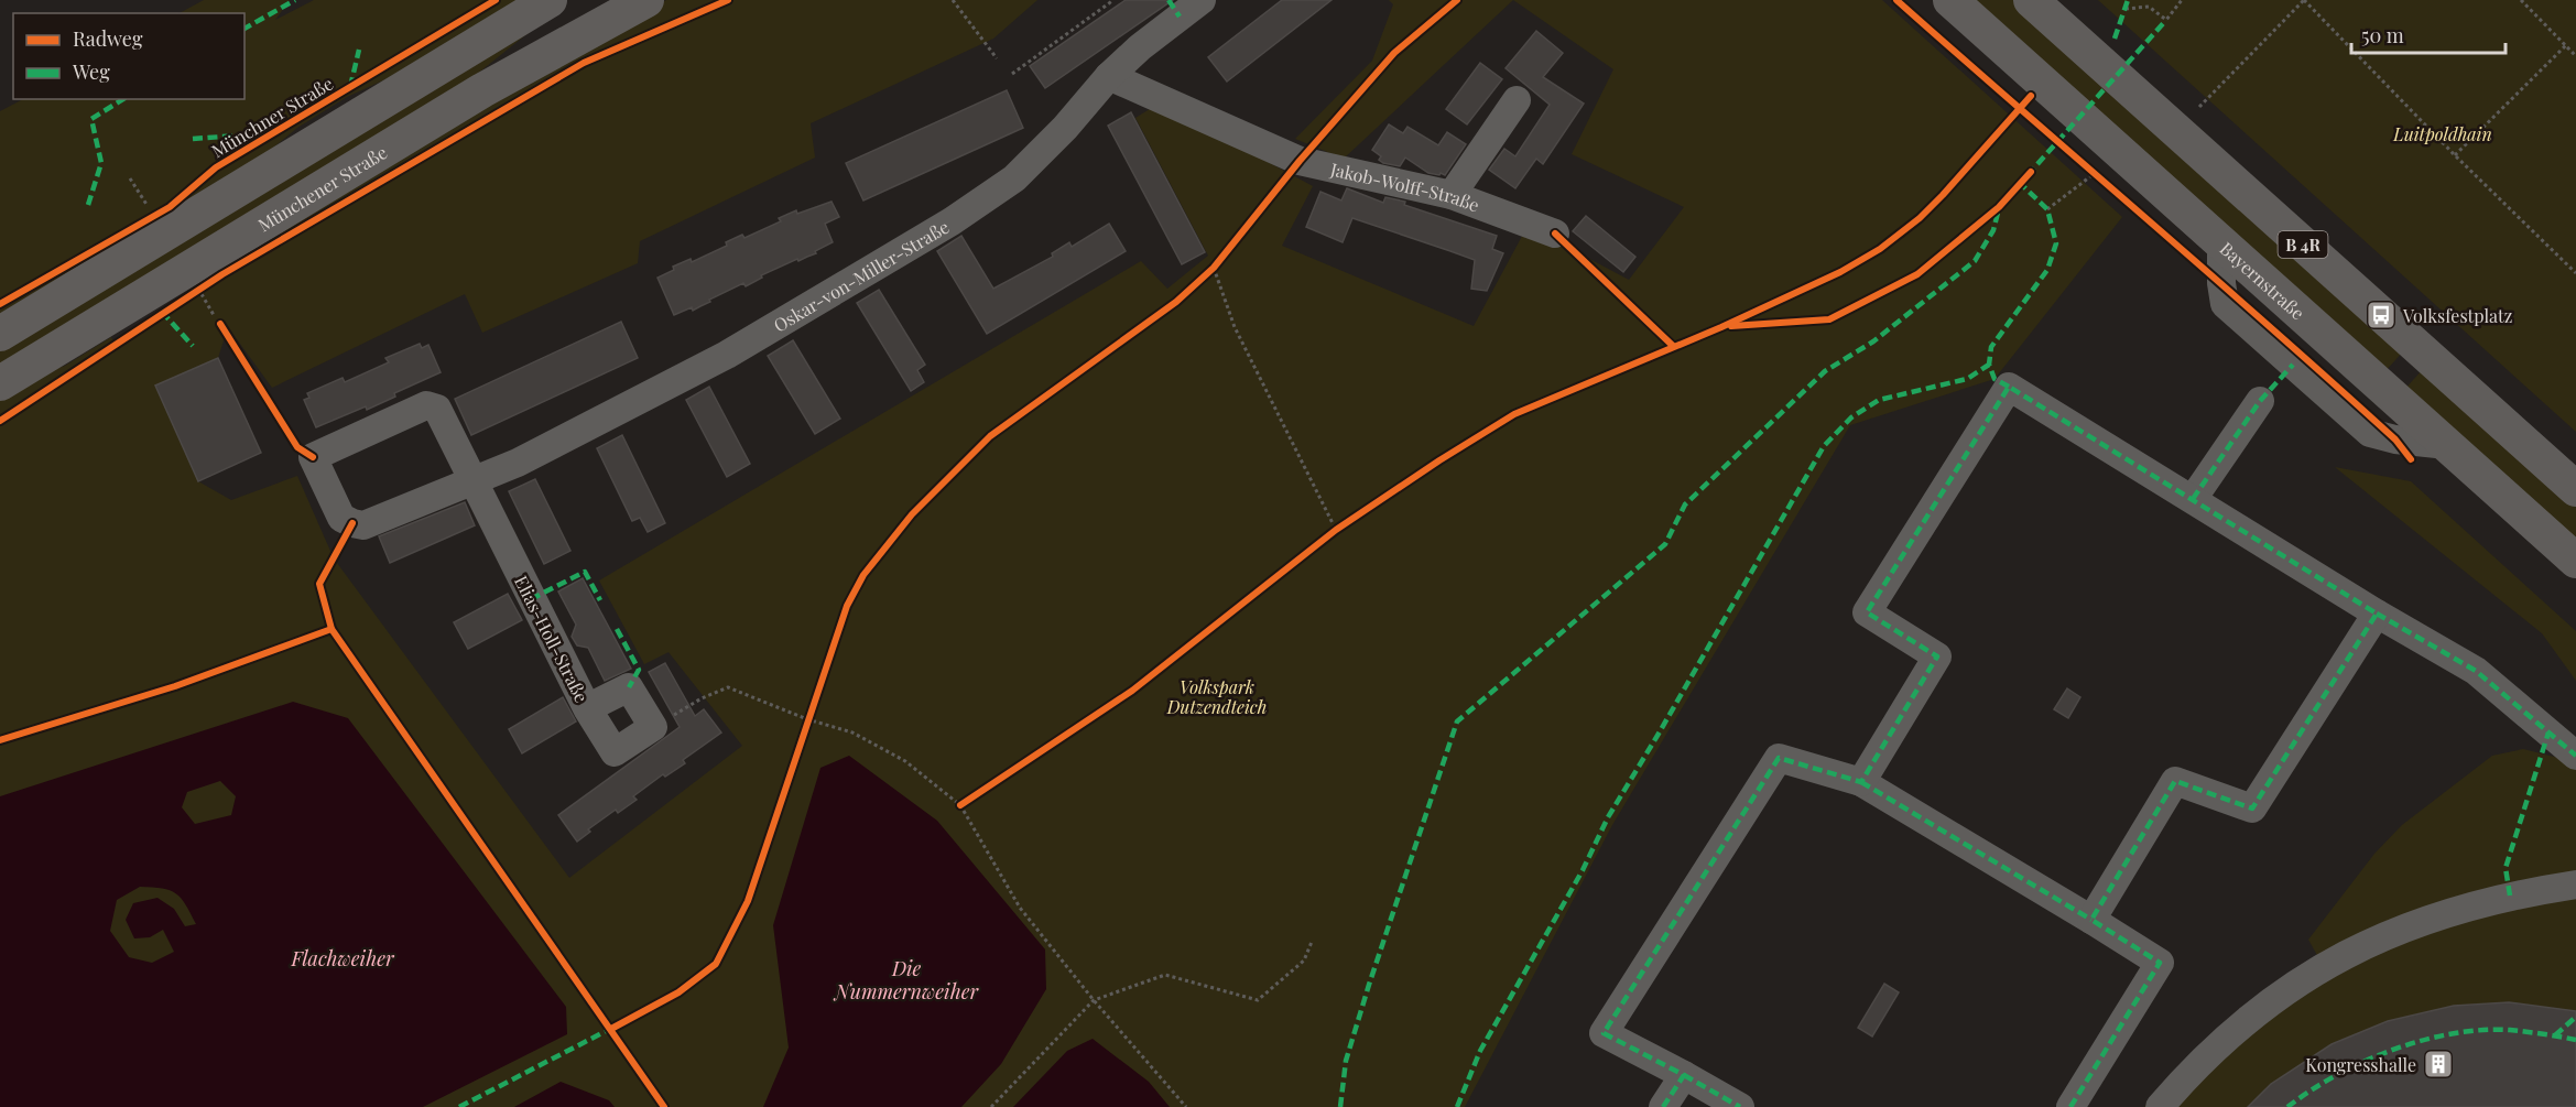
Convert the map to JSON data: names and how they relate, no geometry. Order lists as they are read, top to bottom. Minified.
{"streets":{"main road":["Münchener Straße","B 4R","Bayernstraße"],"street":["Jakob-Wolff-Straße","Oskar-von-Miller-Straße","Elias-Holl-Straße"],"cycle path":["Münchner Straße"]},"crossings":[["Jakob-Wolff-Straße","Oskar-von-Miller-Straße"],["Oskar-von-Miller-Straße","Elias-Holl-Straße"]],"water":["Flachweiher","Die Nummernweiher"],"parks":["Luitpoldhain","Volkspark Dutzendteich"],"places":{"bus stop":["Volksfestplatz"],"building":["Kongresshalle"]},"legend":["Radweg","Weg"],"scale_bar":"50 m"}
